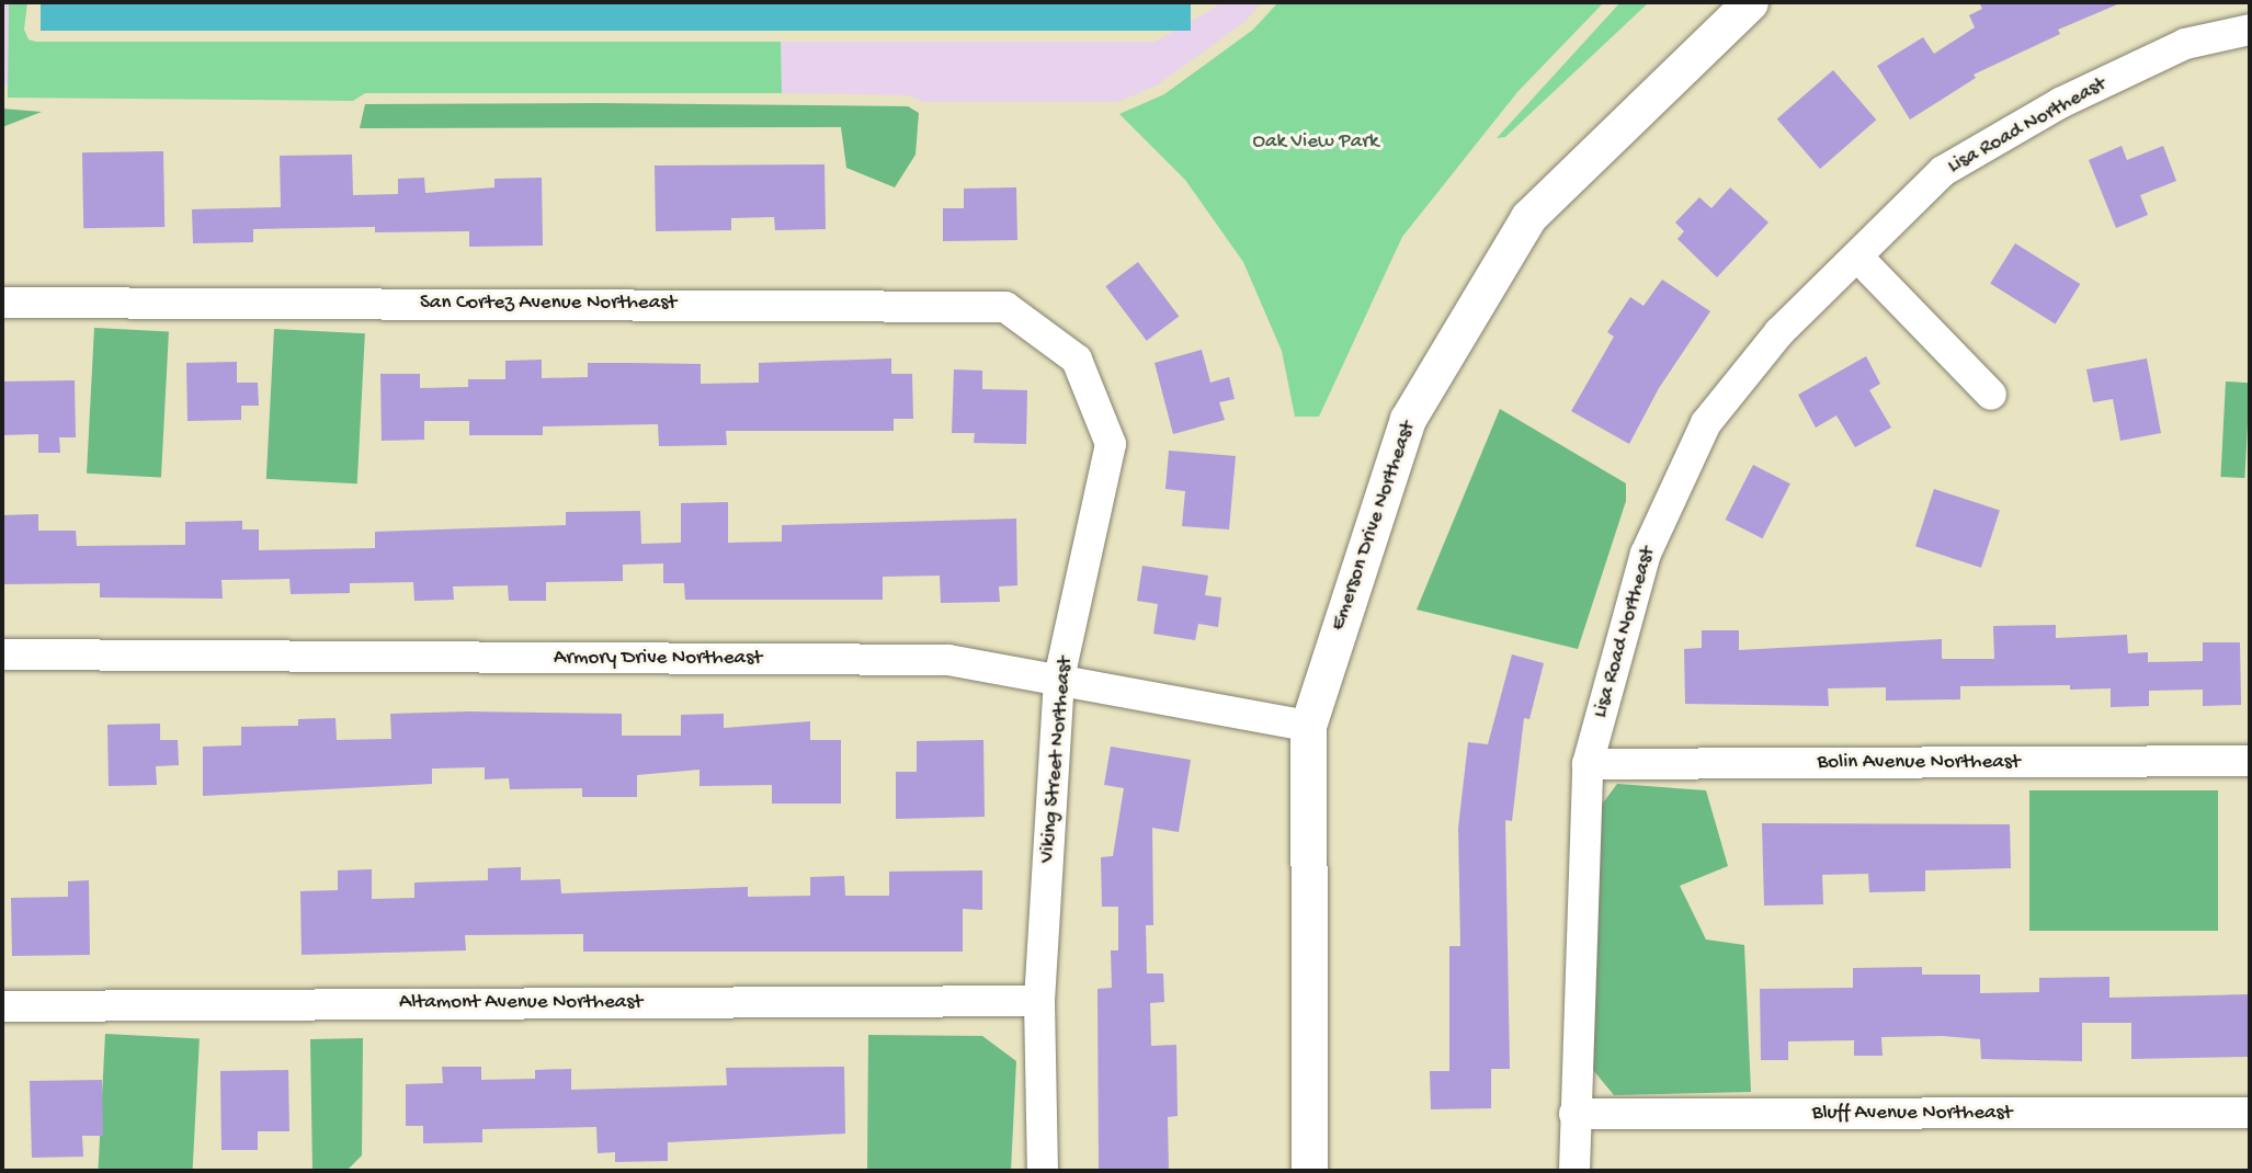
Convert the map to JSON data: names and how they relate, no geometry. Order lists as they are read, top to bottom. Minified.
{"streets":{"street":["Lisa Road Northeast","San Cortez Avenue Northeast","Emerson Drive Northeast","Armory Drive Northeast","Viking Street Northeast","Bolin Avenue Northeast","Altamont Avenue Northeast","Bluff Avenue Northeast"]},"crossings":[["Lisa Road Northeast","Bolin Avenue Northeast"],["Lisa Road Northeast","Bluff Avenue Northeast"],["San Cortez Avenue Northeast","Viking Street Northeast"],["Emerson Drive Northeast","Armory Drive Northeast"],["Armory Drive Northeast","Viking Street Northeast"],["Viking Street Northeast","Altamont Avenue Northeast"]],"parks":["Oak View Park"]}
